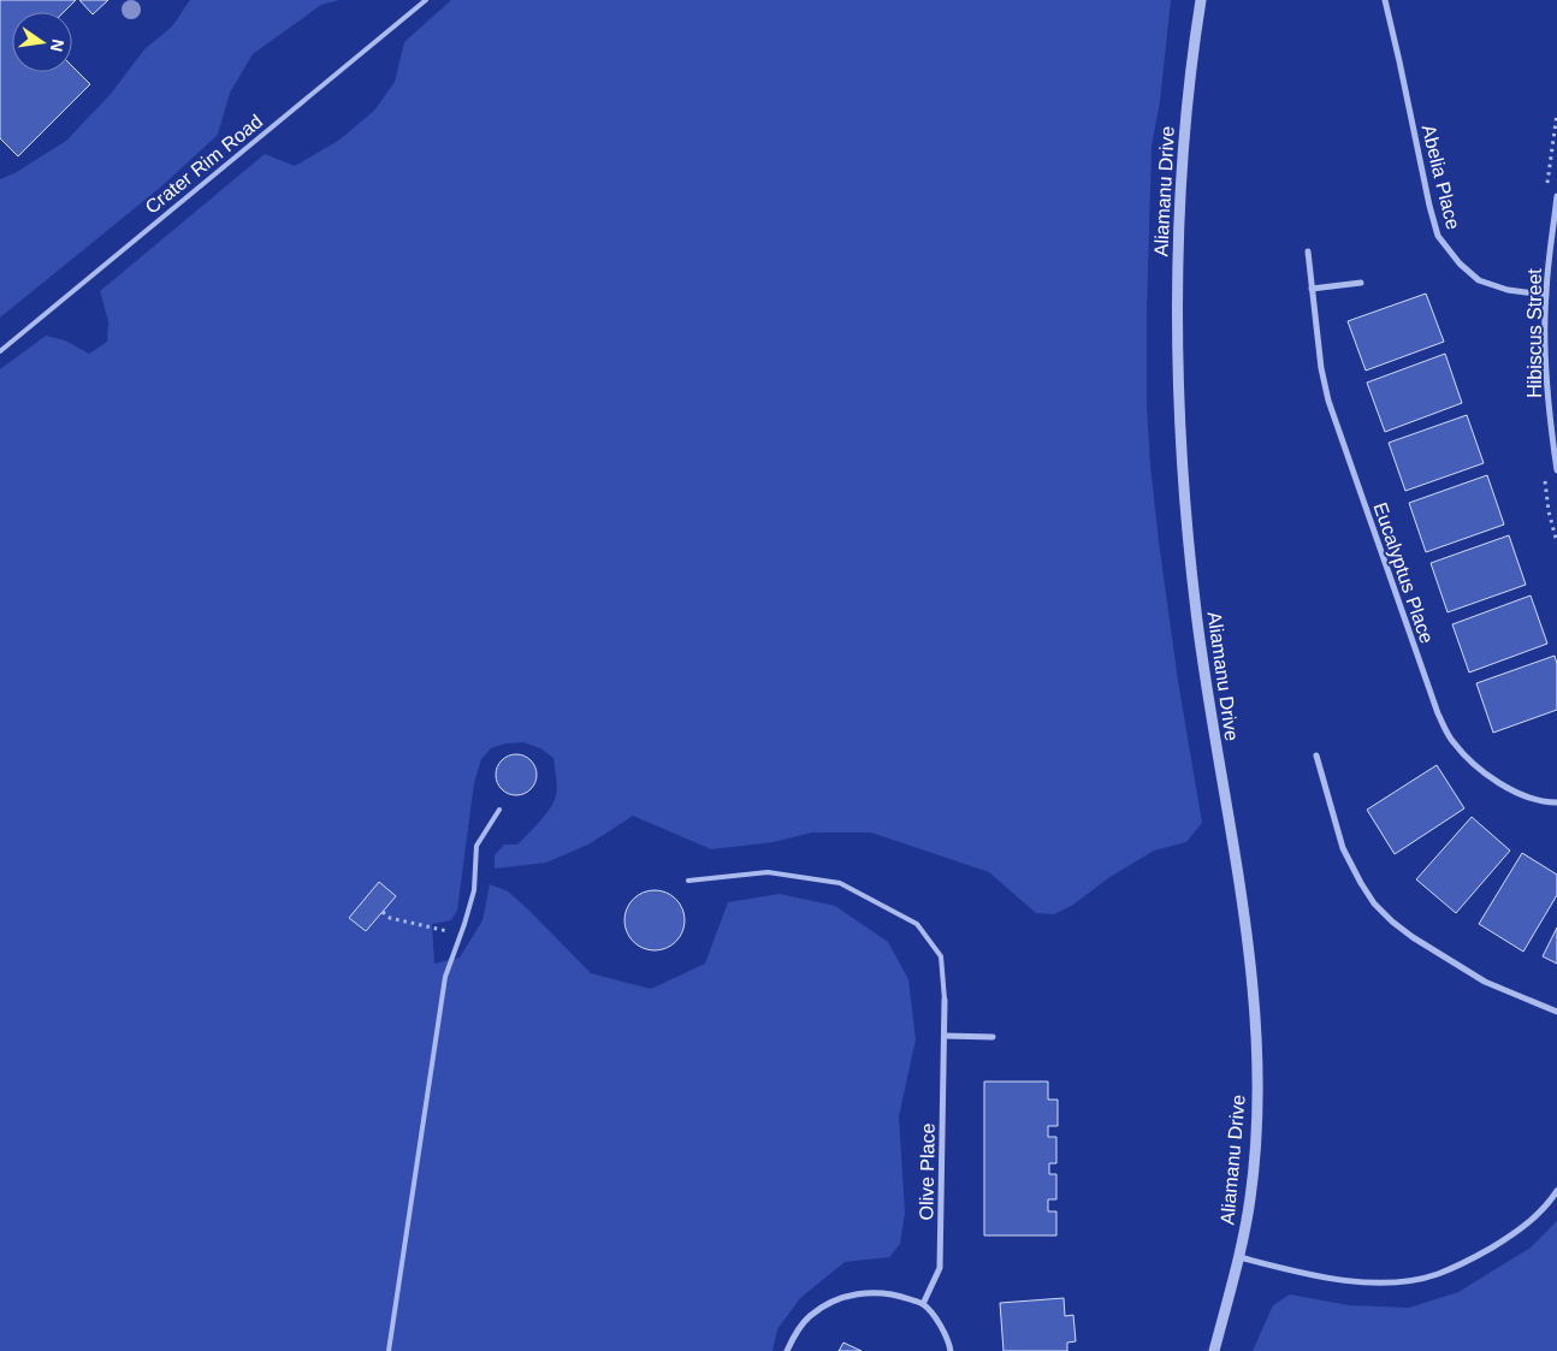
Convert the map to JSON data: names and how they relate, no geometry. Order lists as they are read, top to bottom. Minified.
{"streets":{"street":["Abelia Place","Aliamanu Drive","Hibiscus Street","Eucalyptus Place","Olive Place"],"lane":["Crater Rim Road"]},"crossings":[["Abelia Place","Hibiscus Street"]],"north":"right"}
